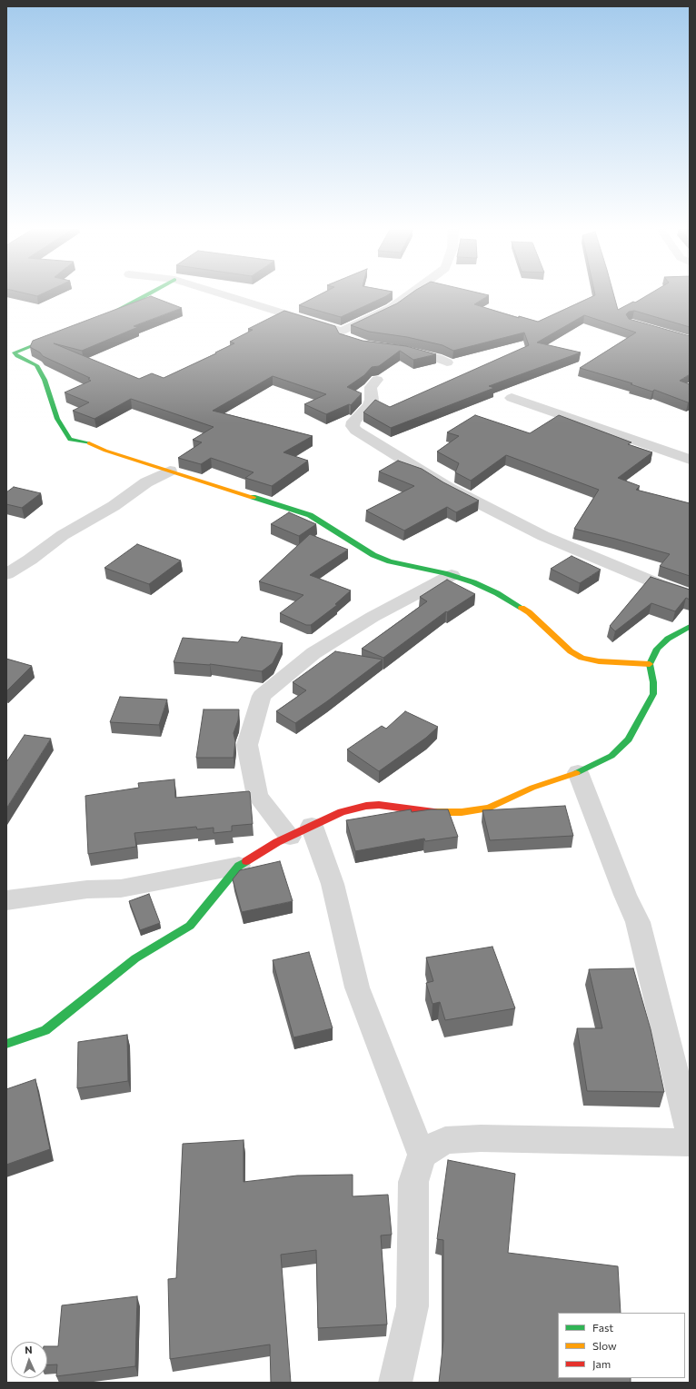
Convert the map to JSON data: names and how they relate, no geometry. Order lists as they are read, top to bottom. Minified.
{"legend":["Fast","Slow","Jam"],"north":"top"}
